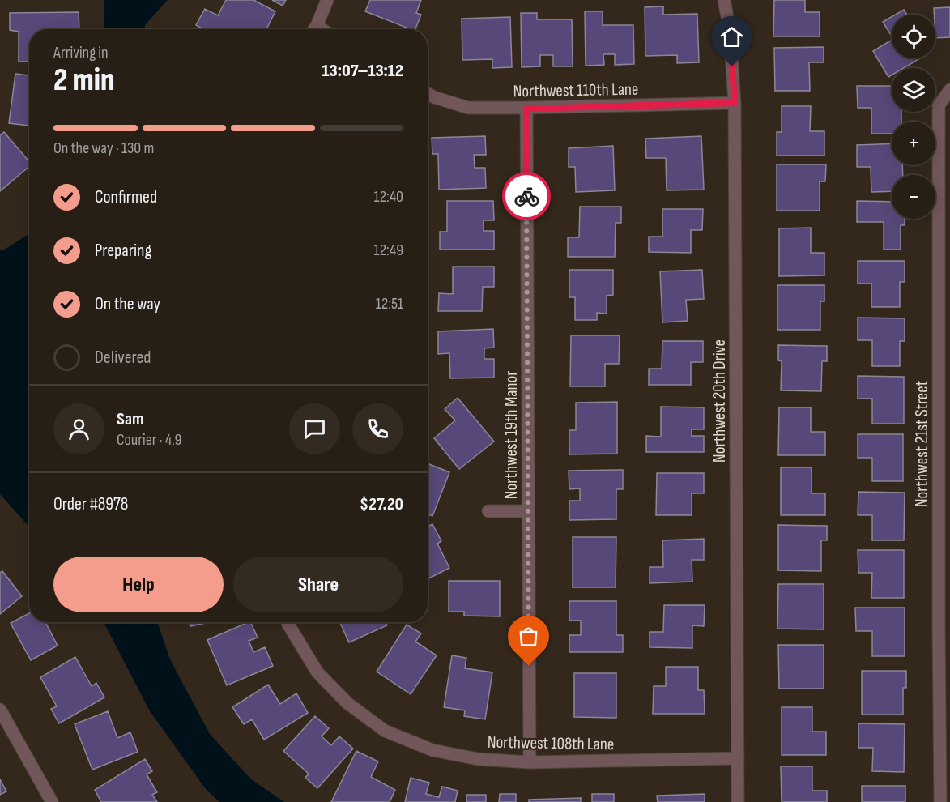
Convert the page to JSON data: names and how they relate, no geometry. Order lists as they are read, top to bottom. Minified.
{"streets":{"street":["Northwest 110th Lane","Northwest 20th Drive","Northwest 19th Manor","Northwest 21st Street","Northwest 108th Lane"]},"crossings":[["Northwest 110th Lane","Northwest 20th Drive"],["Northwest 110th Lane","Northwest 19th Manor"],["Northwest 20th Drive","Northwest 108th Lane"],["Northwest 19th Manor","Northwest 108th Lane"]],"page":{"map_buttons":["+","−"],"heading":["2 min","Arriving in","13:07–13:12"],"panel":["Sam","Courier · 4.9","Order #8978","$27.20"],"bar":"On the way · 130 m","list":[["Confirmed","12:40"],["Preparing","12:49"],["On the way","12:51"],"Delivered"],"buttons":["Help","Share"]}}
